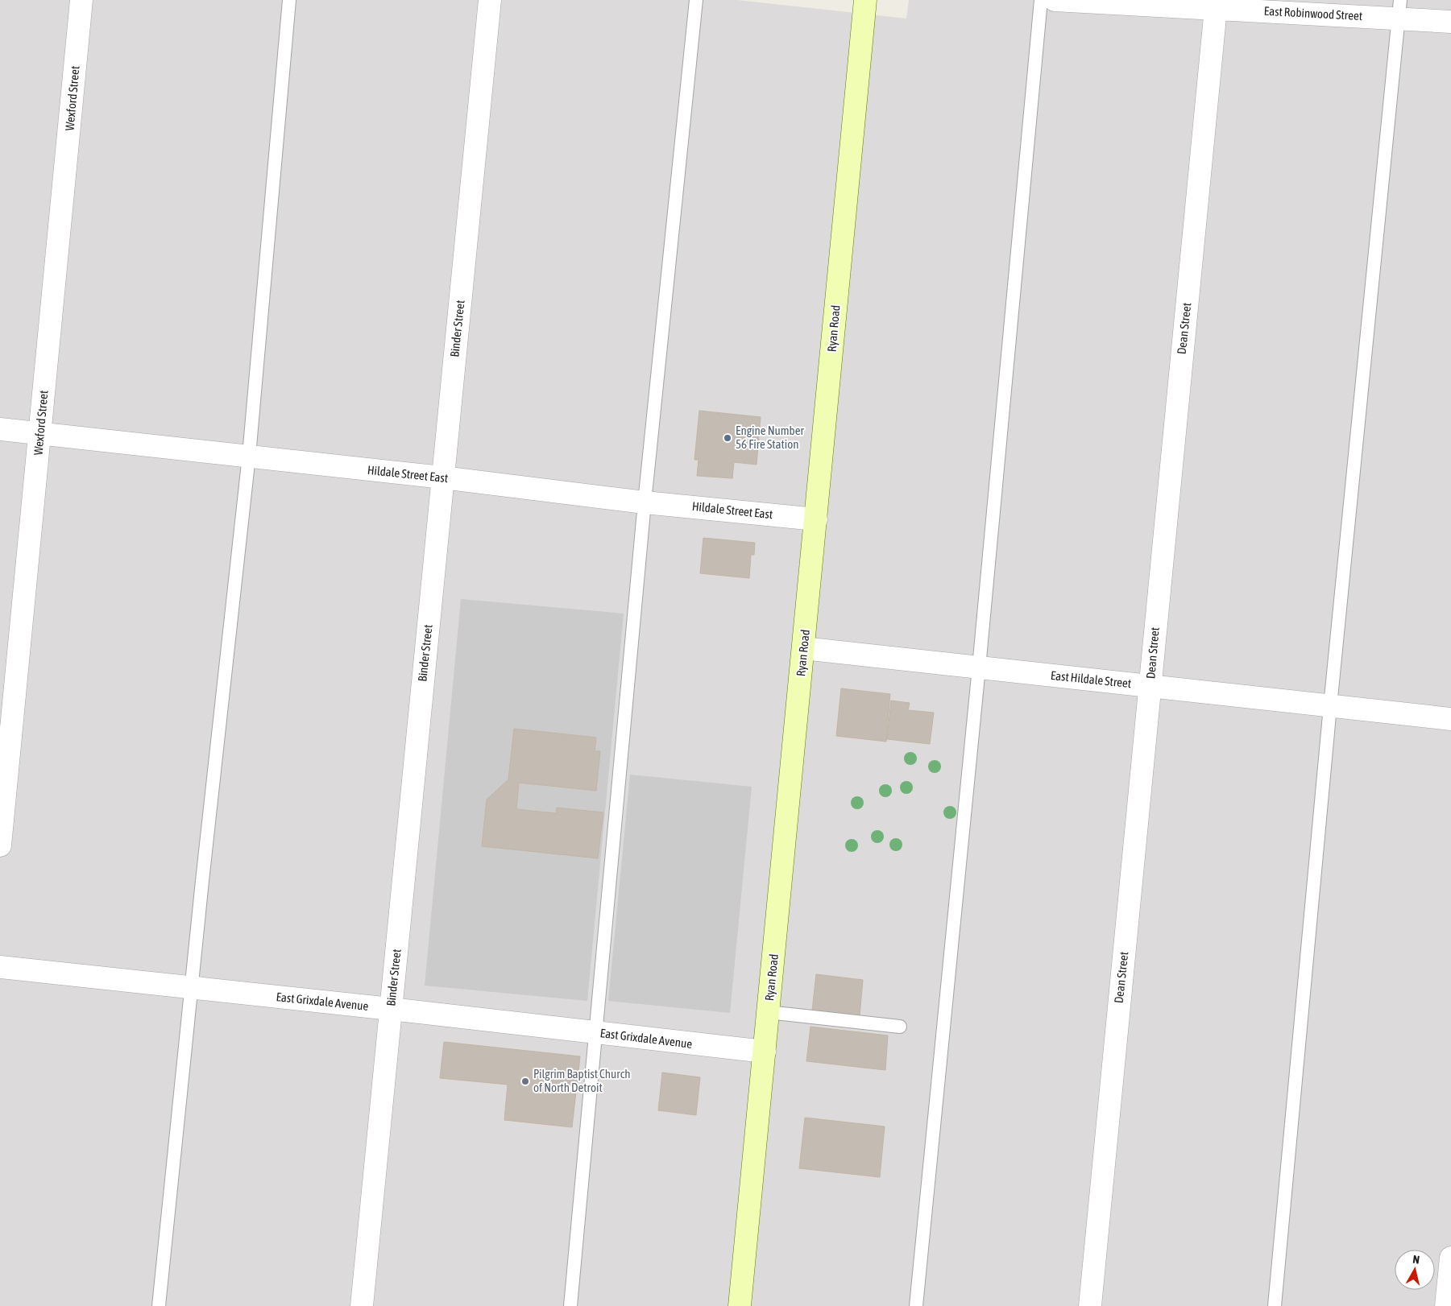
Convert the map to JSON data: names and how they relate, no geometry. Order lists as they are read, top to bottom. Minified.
{"streets":{"street":["East Robinwood Street","Wexford Street","Binder Street","Ryan Road","Dean Street","Hildale Street East","East Hildale Street","East Grixdale Avenue"]},"crossings":[["East Robinwood Street","Dean Street"],["Wexford Street","Hildale Street East"],["Binder Street","Hildale Street East"],["Binder Street","East Grixdale Avenue"],["Ryan Road","Hildale Street East"],["Ryan Road","East Hildale Street"],["Ryan Road","East Grixdale Avenue"],["Dean Street","East Hildale Street"]],"places":["Engine Number 56 Fire Station","Pilgrim Baptist Church of North Detroit"],"north":"top"}
